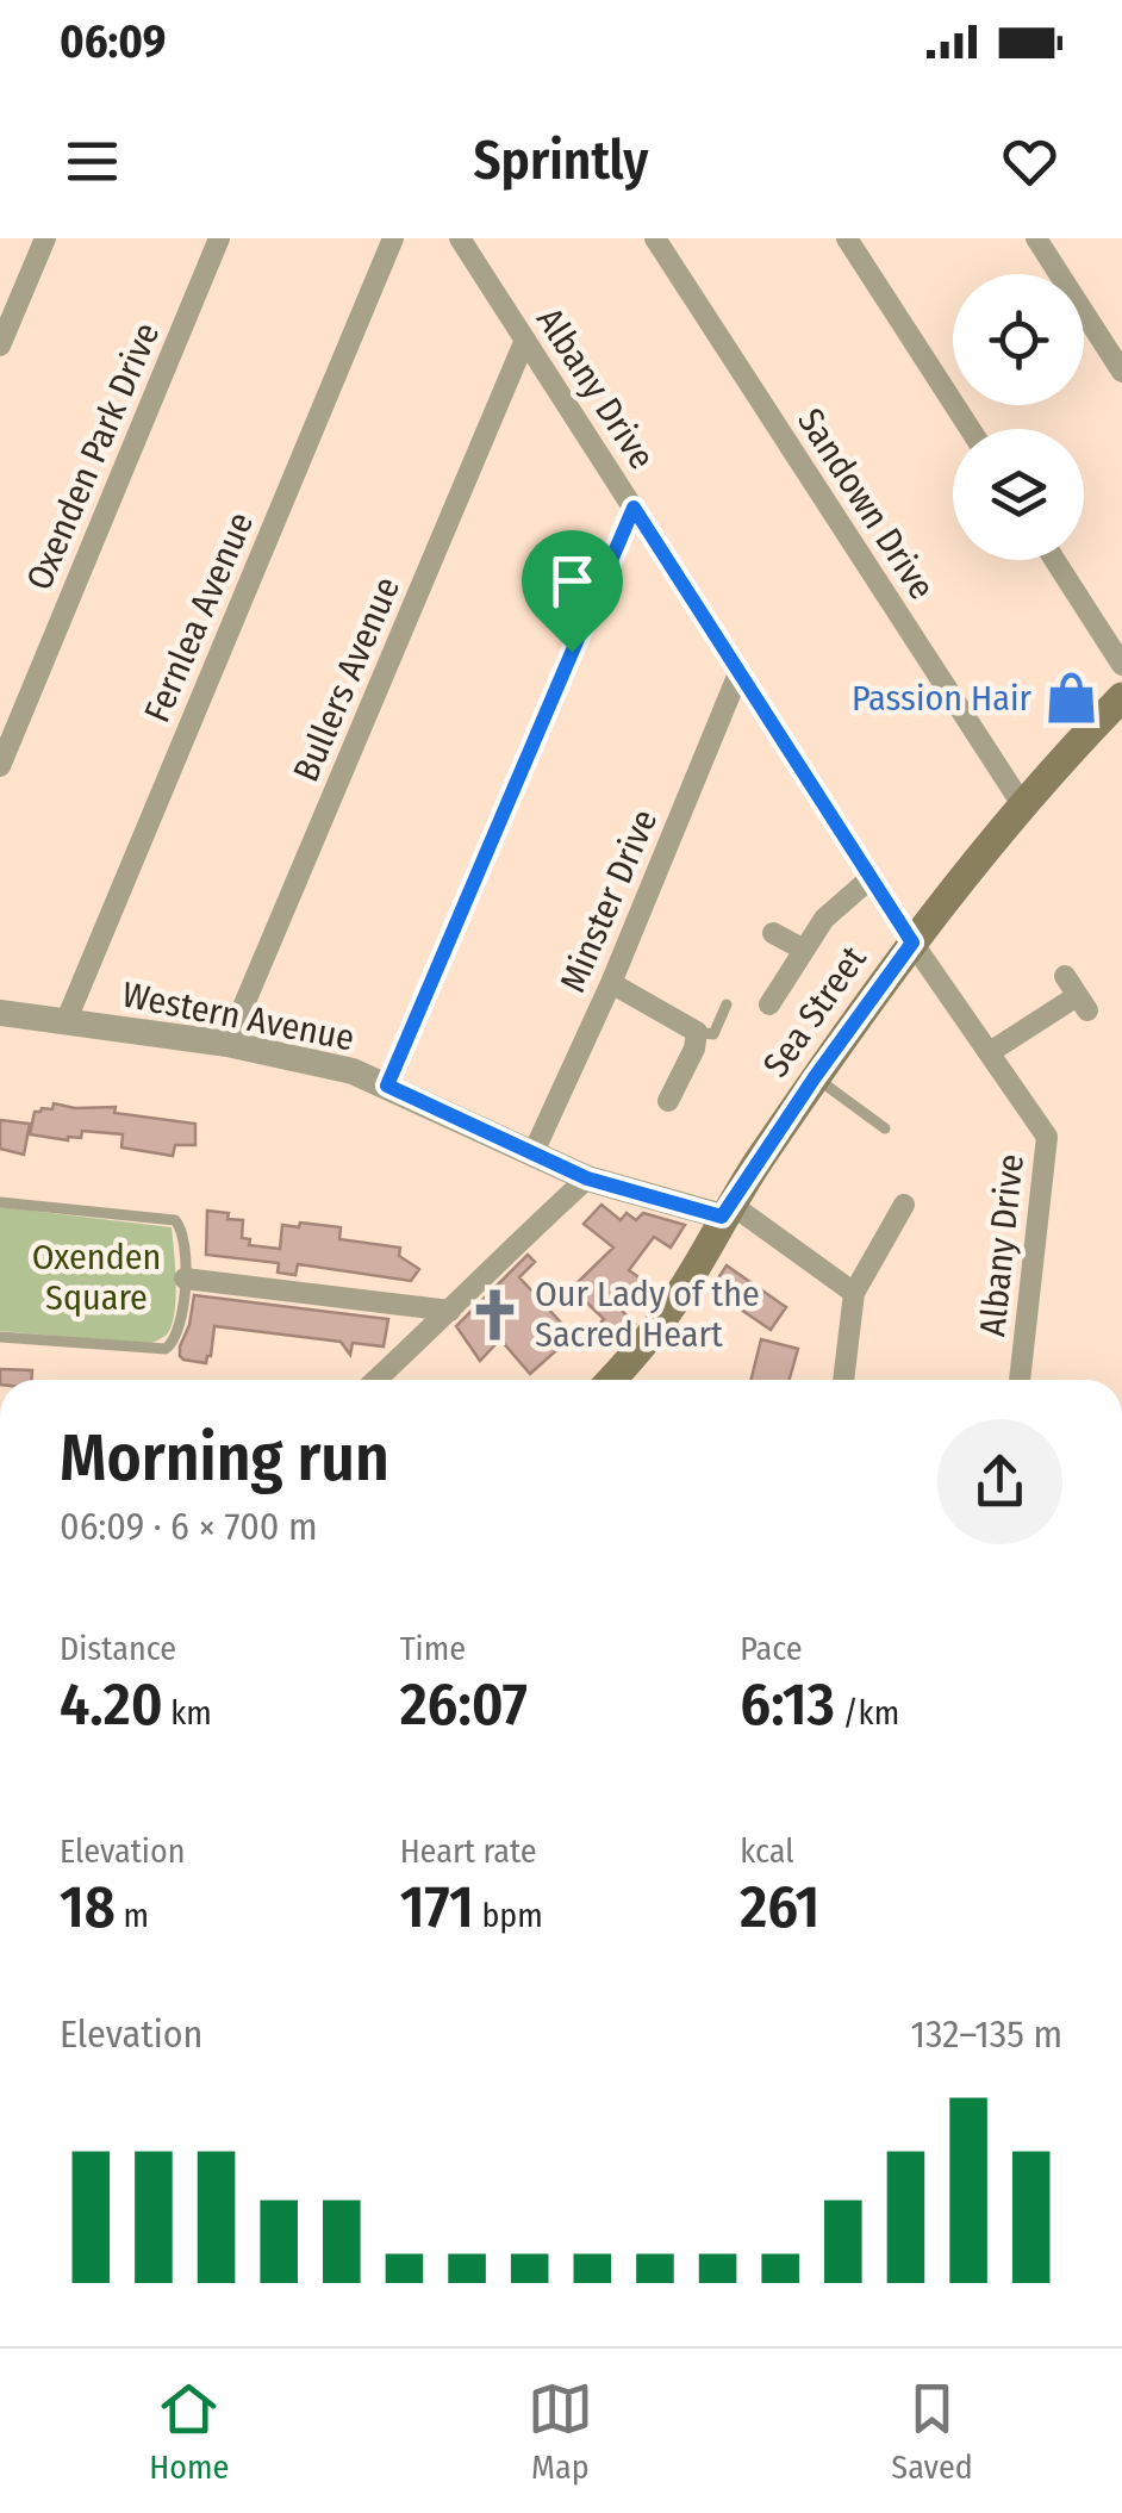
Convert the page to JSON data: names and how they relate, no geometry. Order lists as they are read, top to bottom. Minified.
{"streets":{"main road":["Sea Street"],"street":["Albany Drive","Oxenden Park Drive","Sandown Drive","Fernlea Avenue","Bullers Avenue","Minster Drive","Western Avenue"]},"crossings":[["Albany Drive","Bullers Avenue"],["Albany Drive","Minster Drive"],["Albany Drive","Sea Street"],["Sandown Drive","Sea Street"],["Fernlea Avenue","Western Avenue"],["Bullers Avenue","Western Avenue"],["Minster Drive","Western Avenue"],["Sea Street","Western Avenue"]],"parks":["Oxenden Square"],"places":{"shop":["Passion Hair"],"church":["Our Lady of the Sacred Heart"]},"page":{"status":"06:09","header":"Sprintly","heading":["Morning run","06:09 · 6 × 700 m"],"stats":[["Distance","4.20 km"],["Time","26:07"],["Pace","6:13 /km"],["Elevation","18 m"],["Heart rate","171 bpm"],["kcal","261"]],"chart":["Elevation","132–135 m"],"tabs":["Home","Map","Saved"]}}
